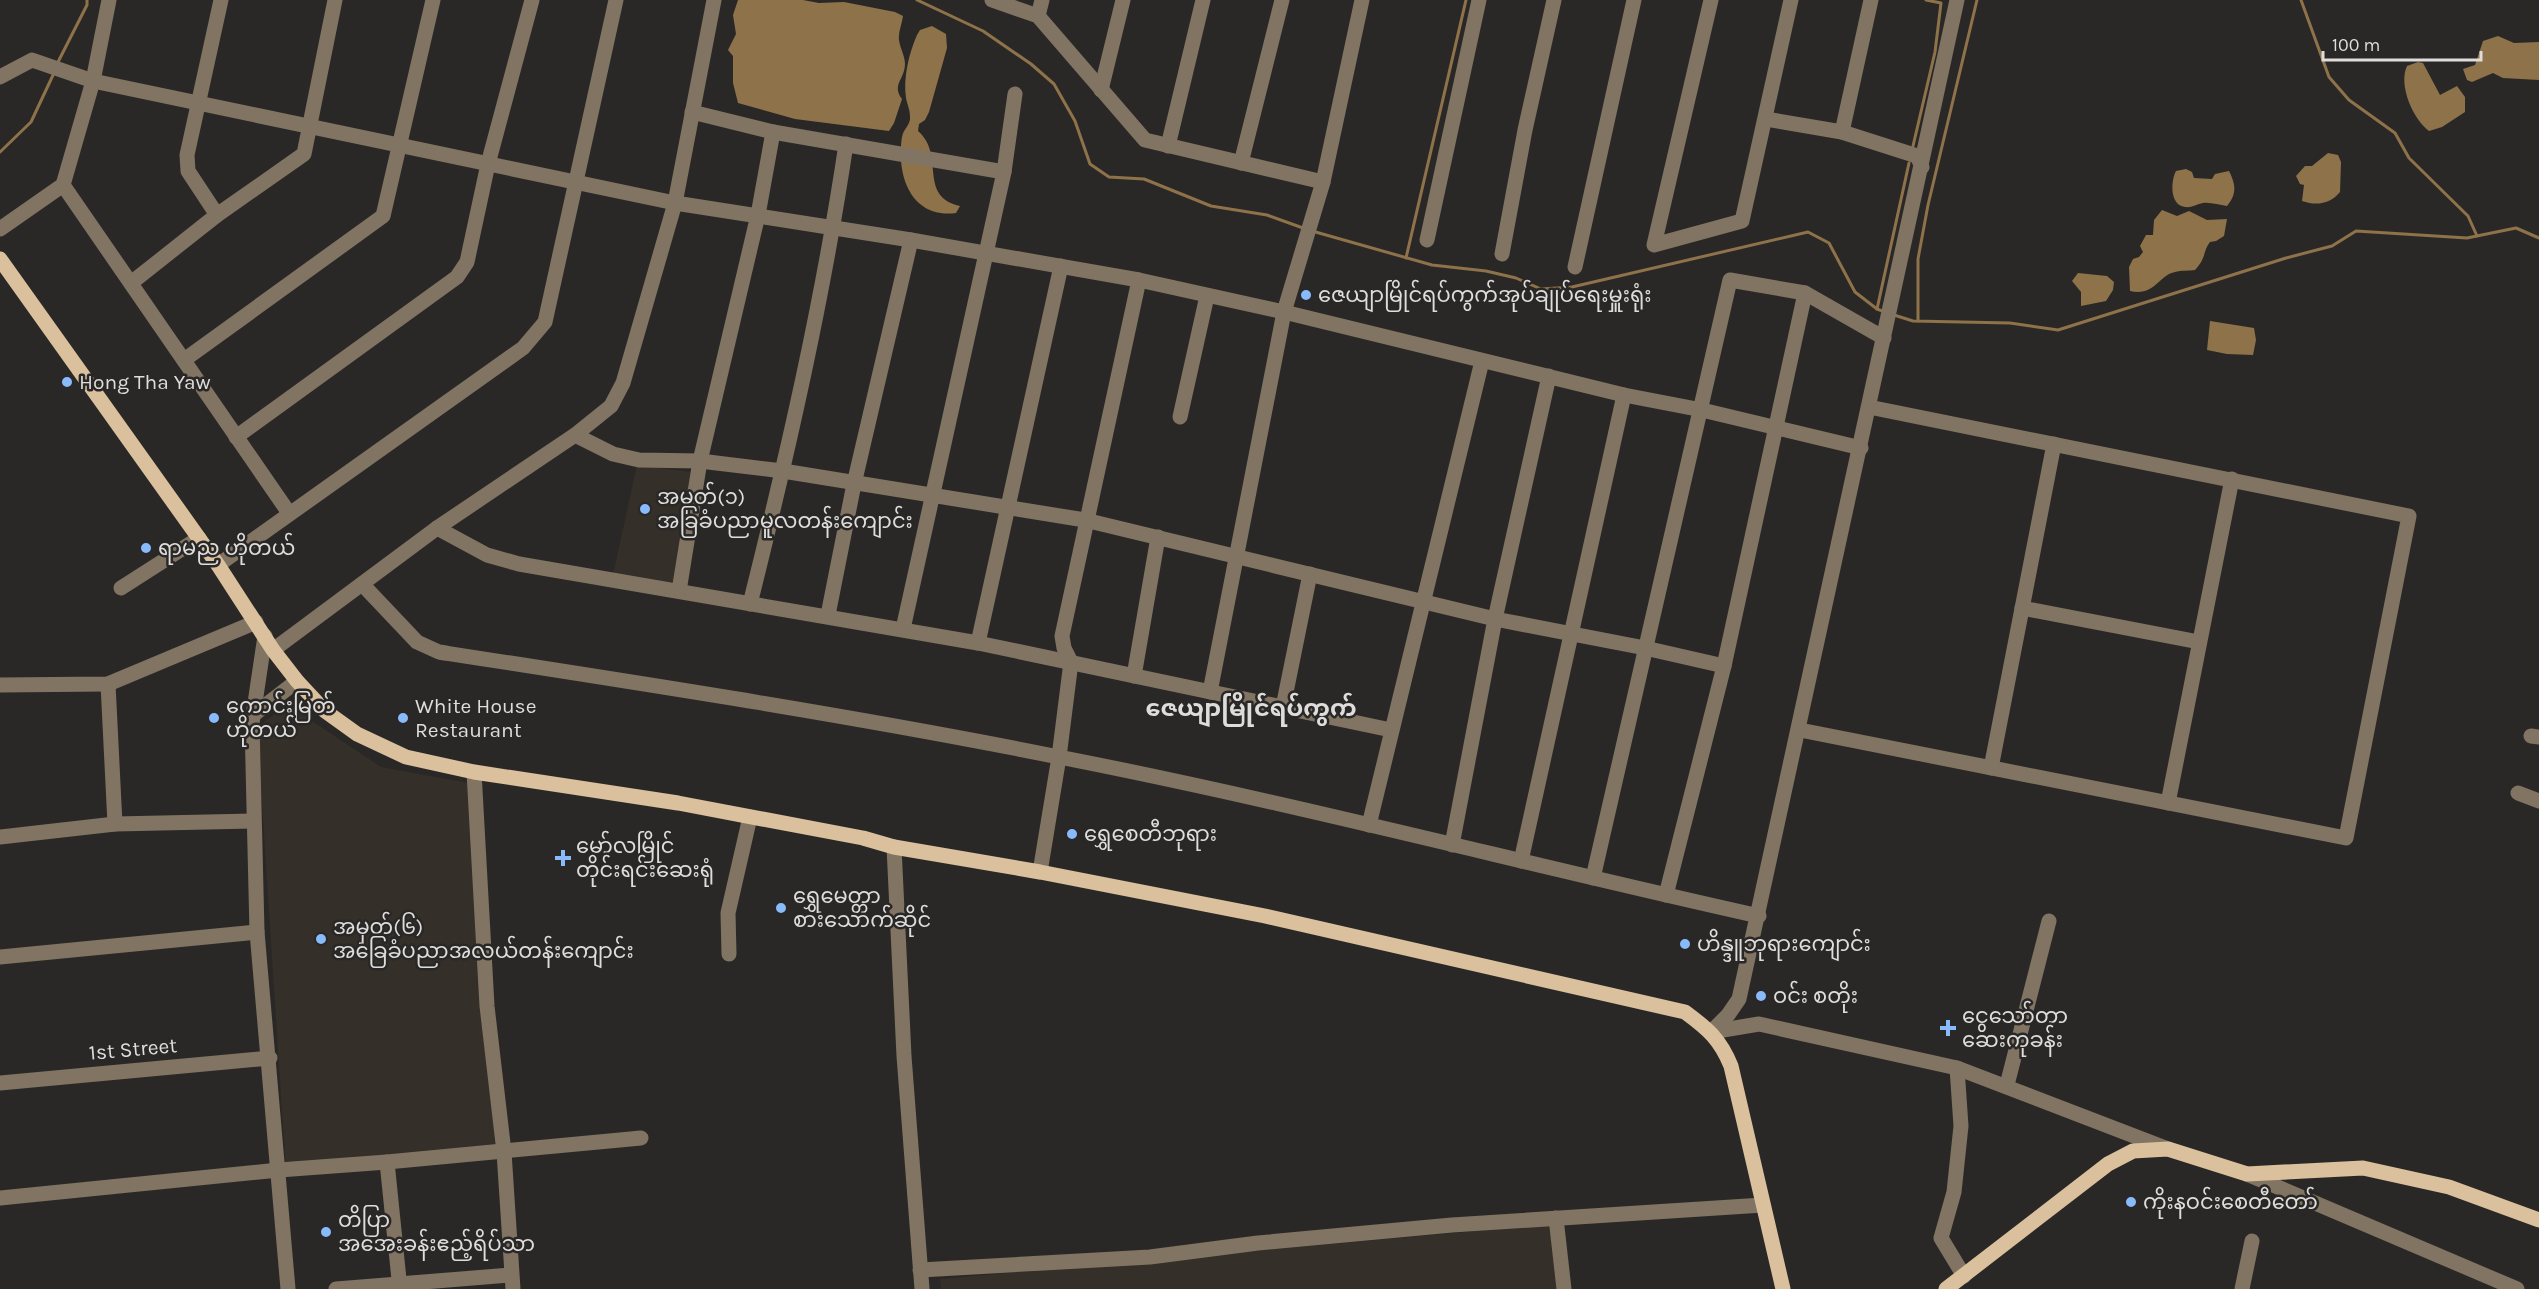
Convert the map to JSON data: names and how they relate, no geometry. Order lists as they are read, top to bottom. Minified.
{"streets":{"street":["1st Street"]},"districts":["ဇေယျာမြိုင်ရပ်ကွက်"],"places":{"other":["ဇေယျာမြိုင်ရပ်ကွက်အုပ်ချုပ်ရေးမှူးရုံး","Hong Tha Yaw","အမှတ်(၁) အခြခံပညာမူလတန်းကျောင်း","ရာမည ဟိုတယ်","ကောင်းမြတ် ဟိုတယ်","White House Restaurant","ရွှေစေတီဘုရား","ရွှေမေတ္တာ စားသောက်ဆိုင်","အမှတ်(၆) အခြေခံပညာအလယ်တန်းကျောင်း","ဟိန္ဒူဘုရားကျောင်း","ဝင်း စတိုး","ကိုးနဝင်းစေတီတော်","တိပြာ အအေးခန်းဧည့်ရိပ်သာ"],"health":["မော်လမြိုင် တိုင်းရင်းဆေးရုံ","ငွေသော်တာ ဆေးကုခန်း"]},"scale_bar":"100 m"}
